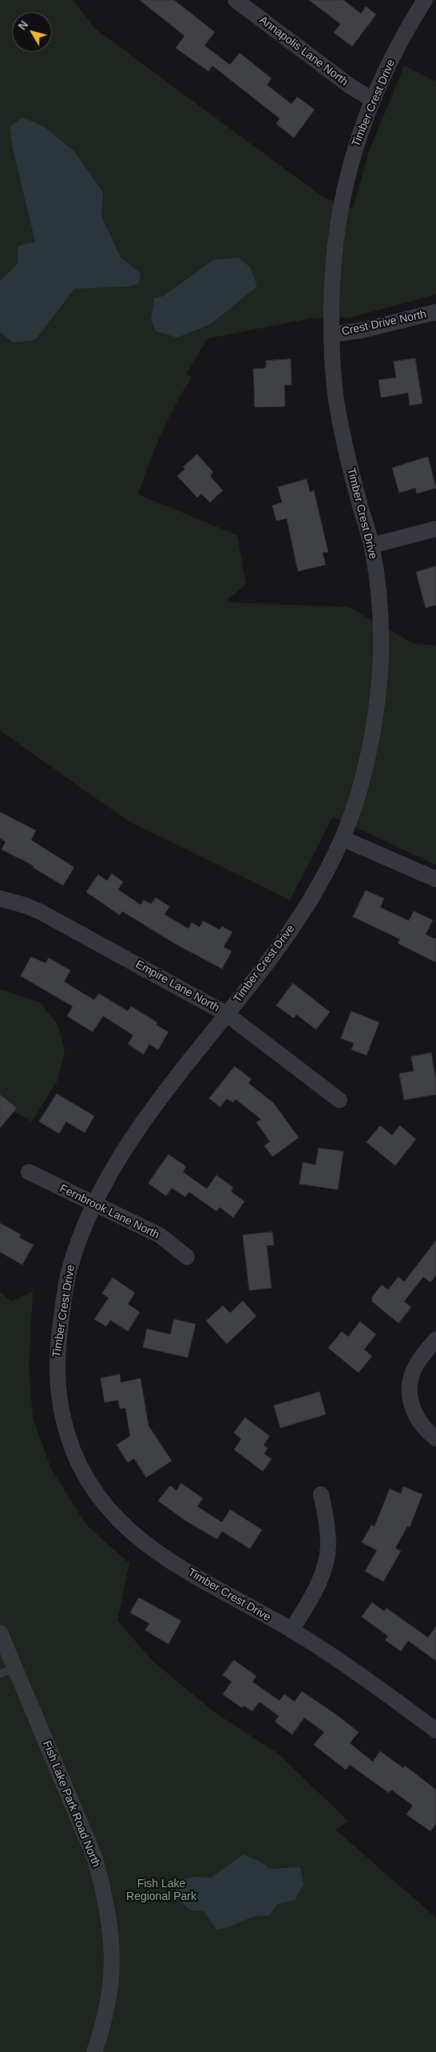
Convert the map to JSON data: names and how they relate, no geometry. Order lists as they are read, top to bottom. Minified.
{"streets":{"street":["Annapolis Lane North","Timber Crest Drive","Crest Drive North","Empire Lane North","Fernbrook Lane North","Fish Lake Park Road North"]},"crossings":[["Annapolis Lane North","Timber Crest Drive"],["Timber Crest Drive","Crest Drive North"],["Timber Crest Drive","Empire Lane North"],["Timber Crest Drive","Fernbrook Lane North"]],"parks":["Fish Lake Regional Park"],"north":"top left"}
